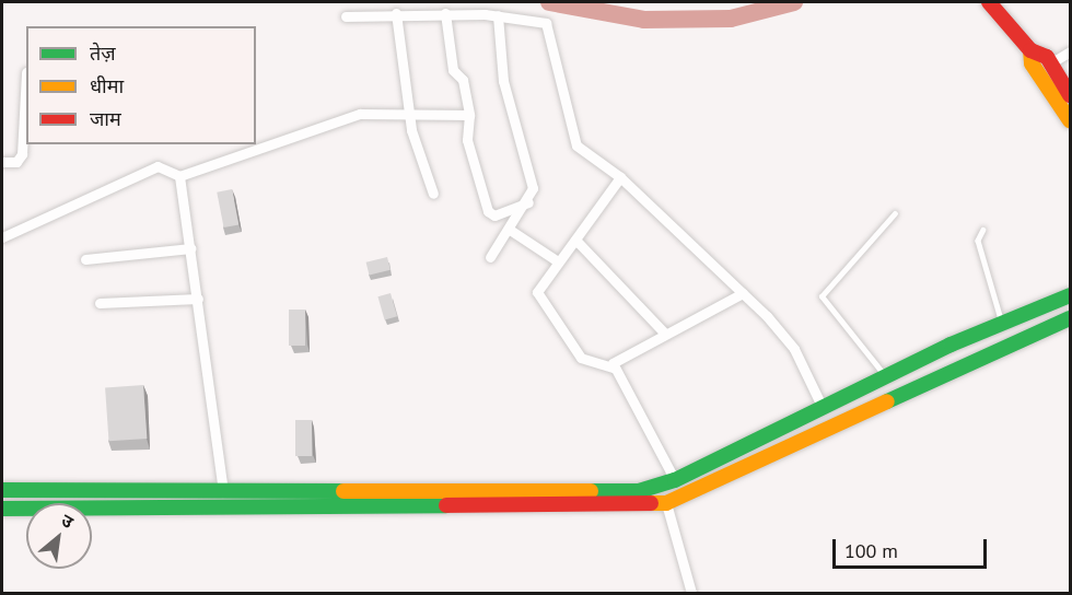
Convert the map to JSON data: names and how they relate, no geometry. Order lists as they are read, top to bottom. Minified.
{"legend":["तेज़","धीमा","जाम"],"scale_bar":"100 m","north":"top right"}
